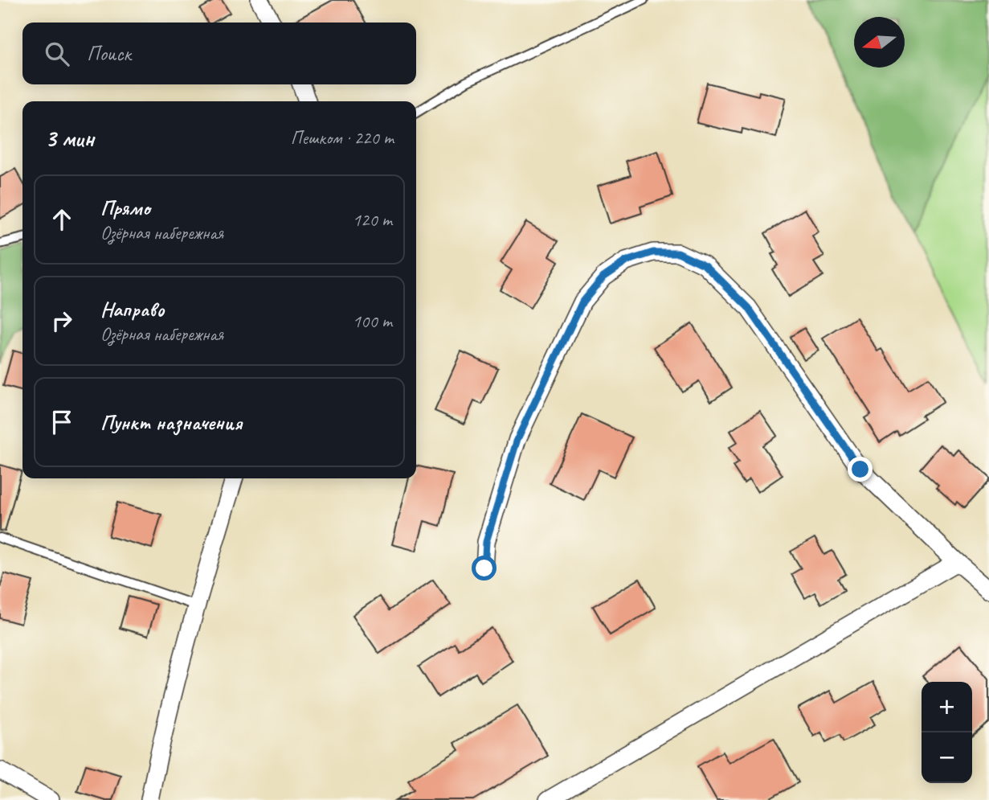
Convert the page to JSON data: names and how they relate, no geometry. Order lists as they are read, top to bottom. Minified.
{"north":"left","page":{"search":"Поиск","heading":["3 мин","Пешком · 220 m"],"list":[["Прямо","Озёрная набережная","120 m"],["Направо","Озёрная набережная","100 m"],"Пункт назначения"],"map_buttons":["+","−"]}}
